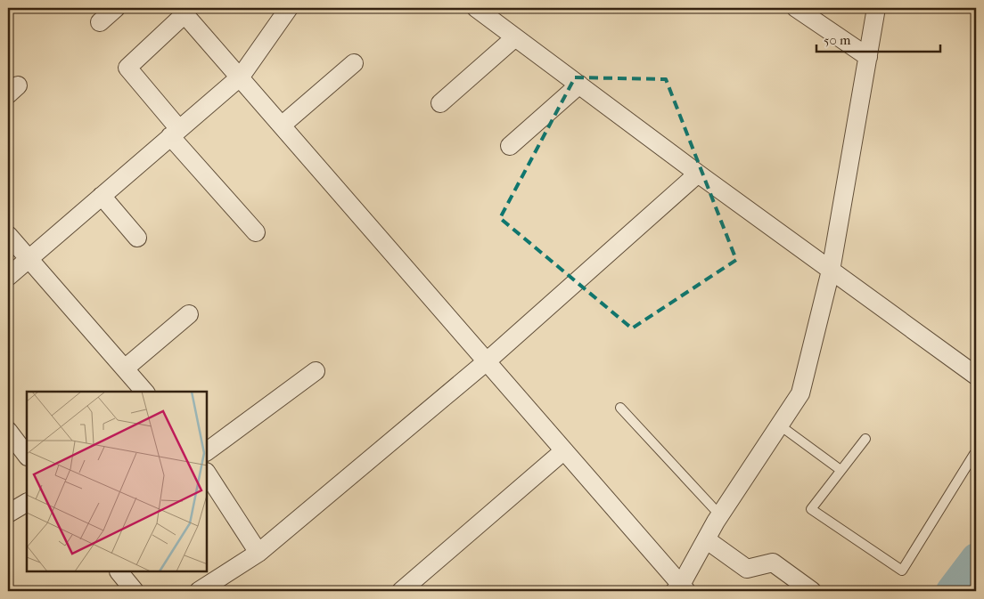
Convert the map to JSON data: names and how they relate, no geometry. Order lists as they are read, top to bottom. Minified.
{"scale_bar":"50 m"}
